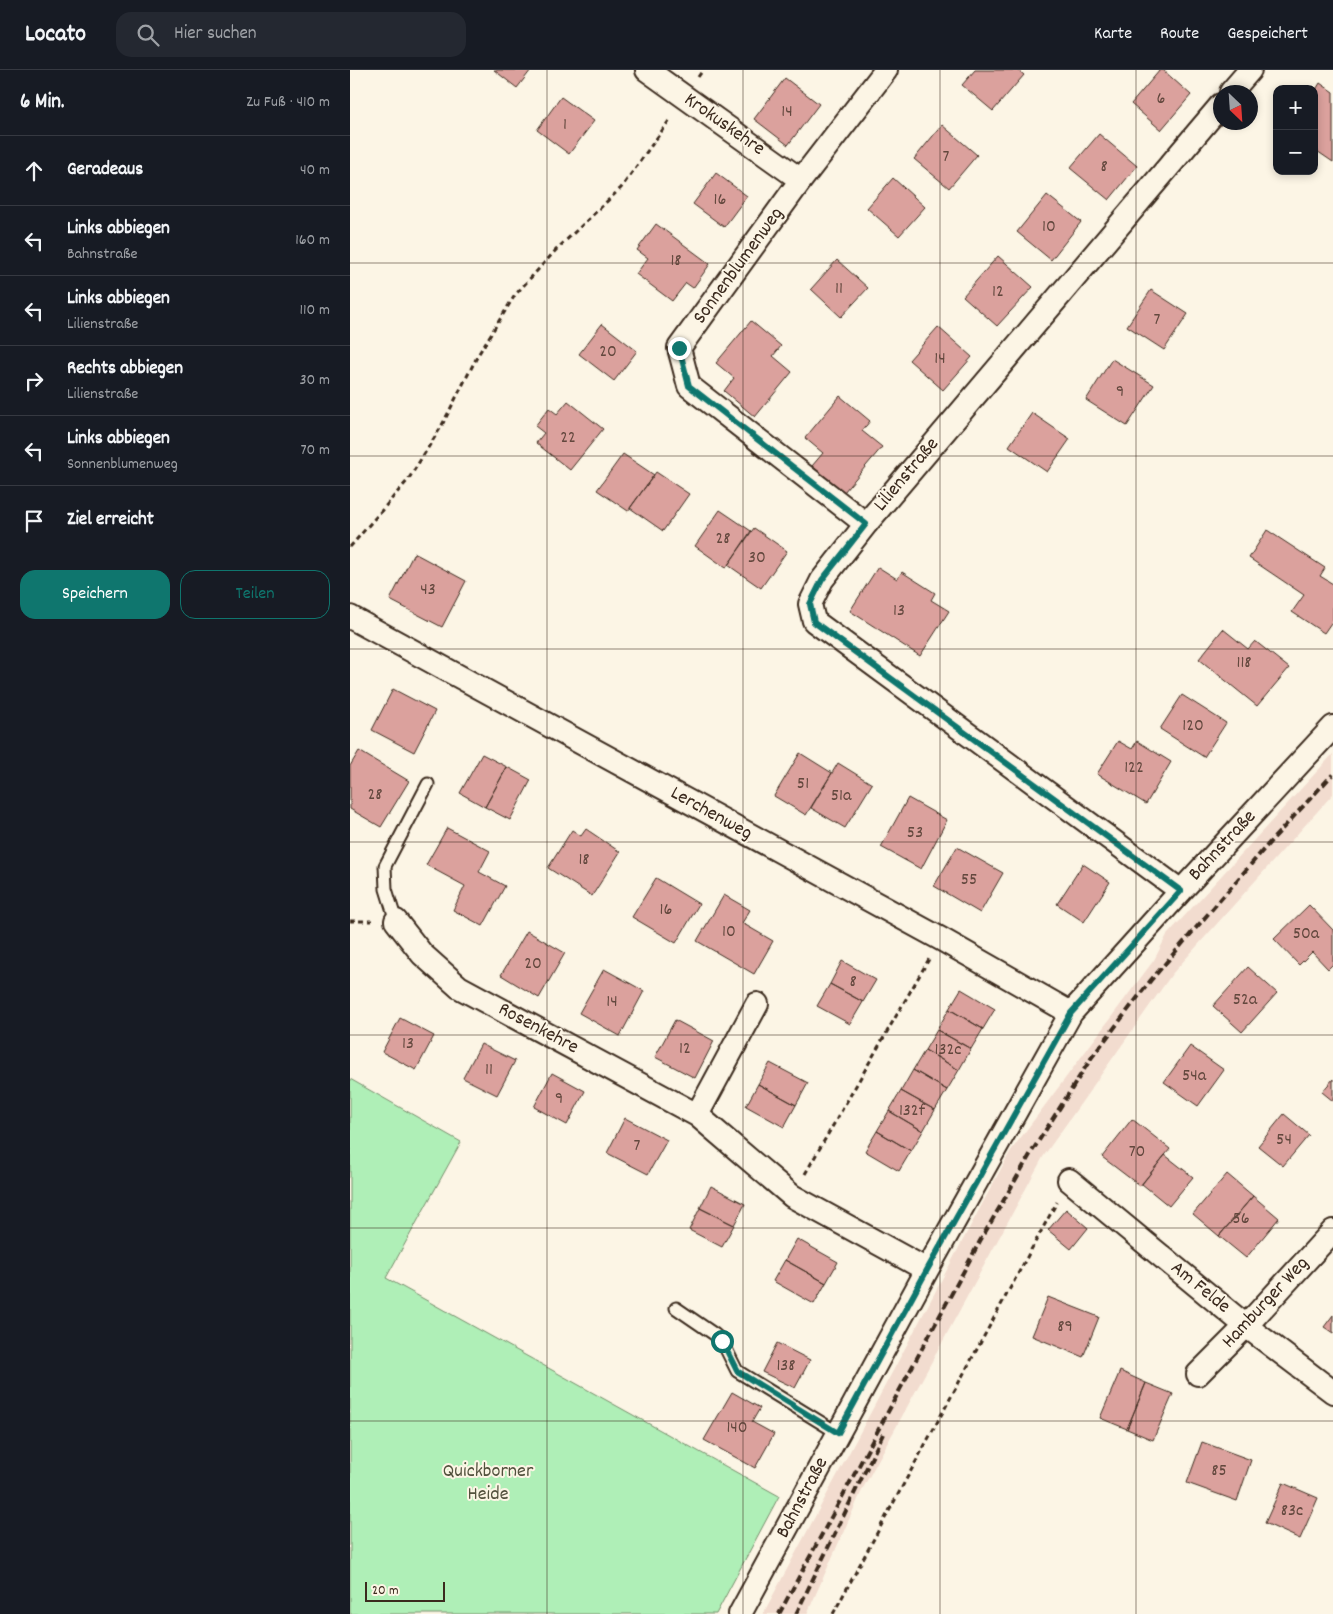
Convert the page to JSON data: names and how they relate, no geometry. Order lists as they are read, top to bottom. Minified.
{"streets":{"street":["Krokuskehre","Sonnenblumenweg","Lilienstraße","Lerchenweg","Bahnstraße","Rosenkehre","Am Felde","Hamburger Weg"]},"crossings":[["Krokuskehre","Sonnenblumenweg"],["Sonnenblumenweg","Lilienstraße"],["Lilienstraße","Bahnstraße"],["Lerchenweg","Bahnstraße"],["Bahnstraße","Rosenkehre"],["Am Felde","Hamburger Weg"]],"parks":["Quickborner Heide"],"house_numbers":["6","14","1","7","8","16","10","18","11","12","7","20","14","9","22","28","30","43","13","118","120","122","51","28","51a","53","18","55","16","10","50a","20","8","52a","14","13","12","132c","11","54a","9","132f","54","7","70","56","89","138","140","85","83c"],"scale_bar":"20 m","north":"bottom right","page":{"header":"Locato","search":"Hier suchen","nav":["Karte","Route","Gespeichert"],"heading":["6 Min.","Zu Fuß · 410 m"],"map_buttons":["+","−"],"list":[["Geradeaus","40 m"],["Links abbiegen","Bahnstraße","160 m"],["Links abbiegen","Lilienstraße","110 m"],["Rechts abbiegen","Lilienstraße","30 m"],["Links abbiegen","Sonnenblumenweg","70 m"],"Ziel erreicht"],"buttons":["Speichern","Teilen"],"scale":"20 m"}}
